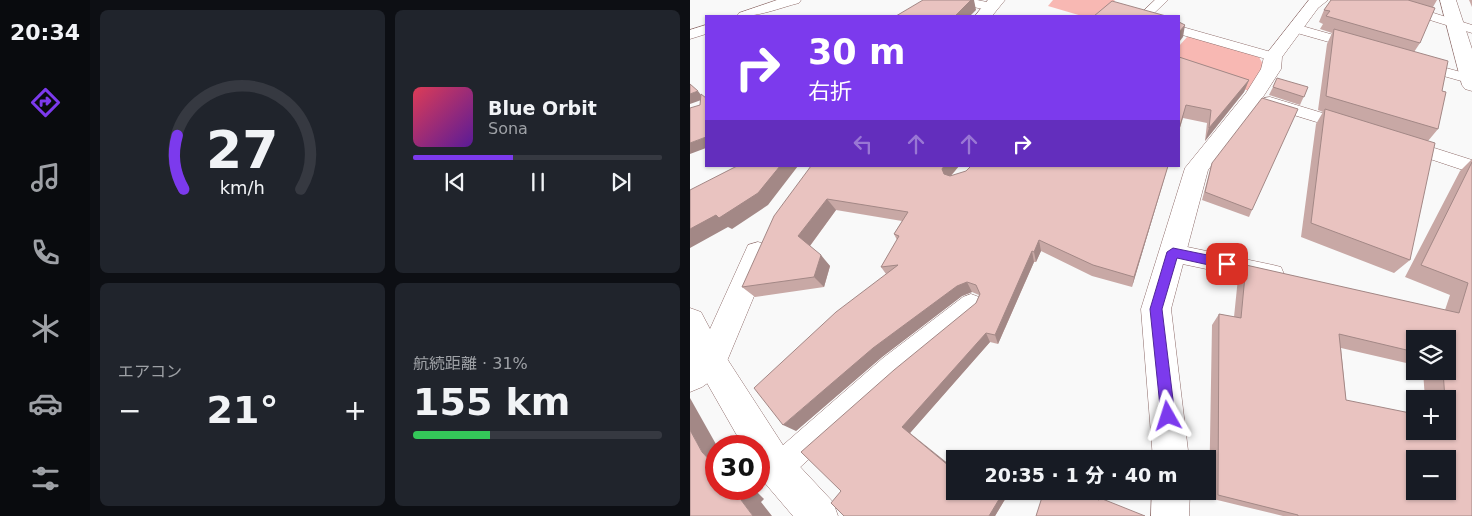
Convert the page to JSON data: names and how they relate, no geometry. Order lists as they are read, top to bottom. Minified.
{"page":{"tabs":"20:34","turn":["30 m","右折"],"song":["Blue Orbit","Sona"],"tile":["エアコン",["航続距離 · 31%","155 km"]],"map_buttons":["+","−"],"heat":["−","21°","+"],"limit":"30","trip":"20:35 · 1 分 · 40 m","gauge":["27","km/h"]}}
